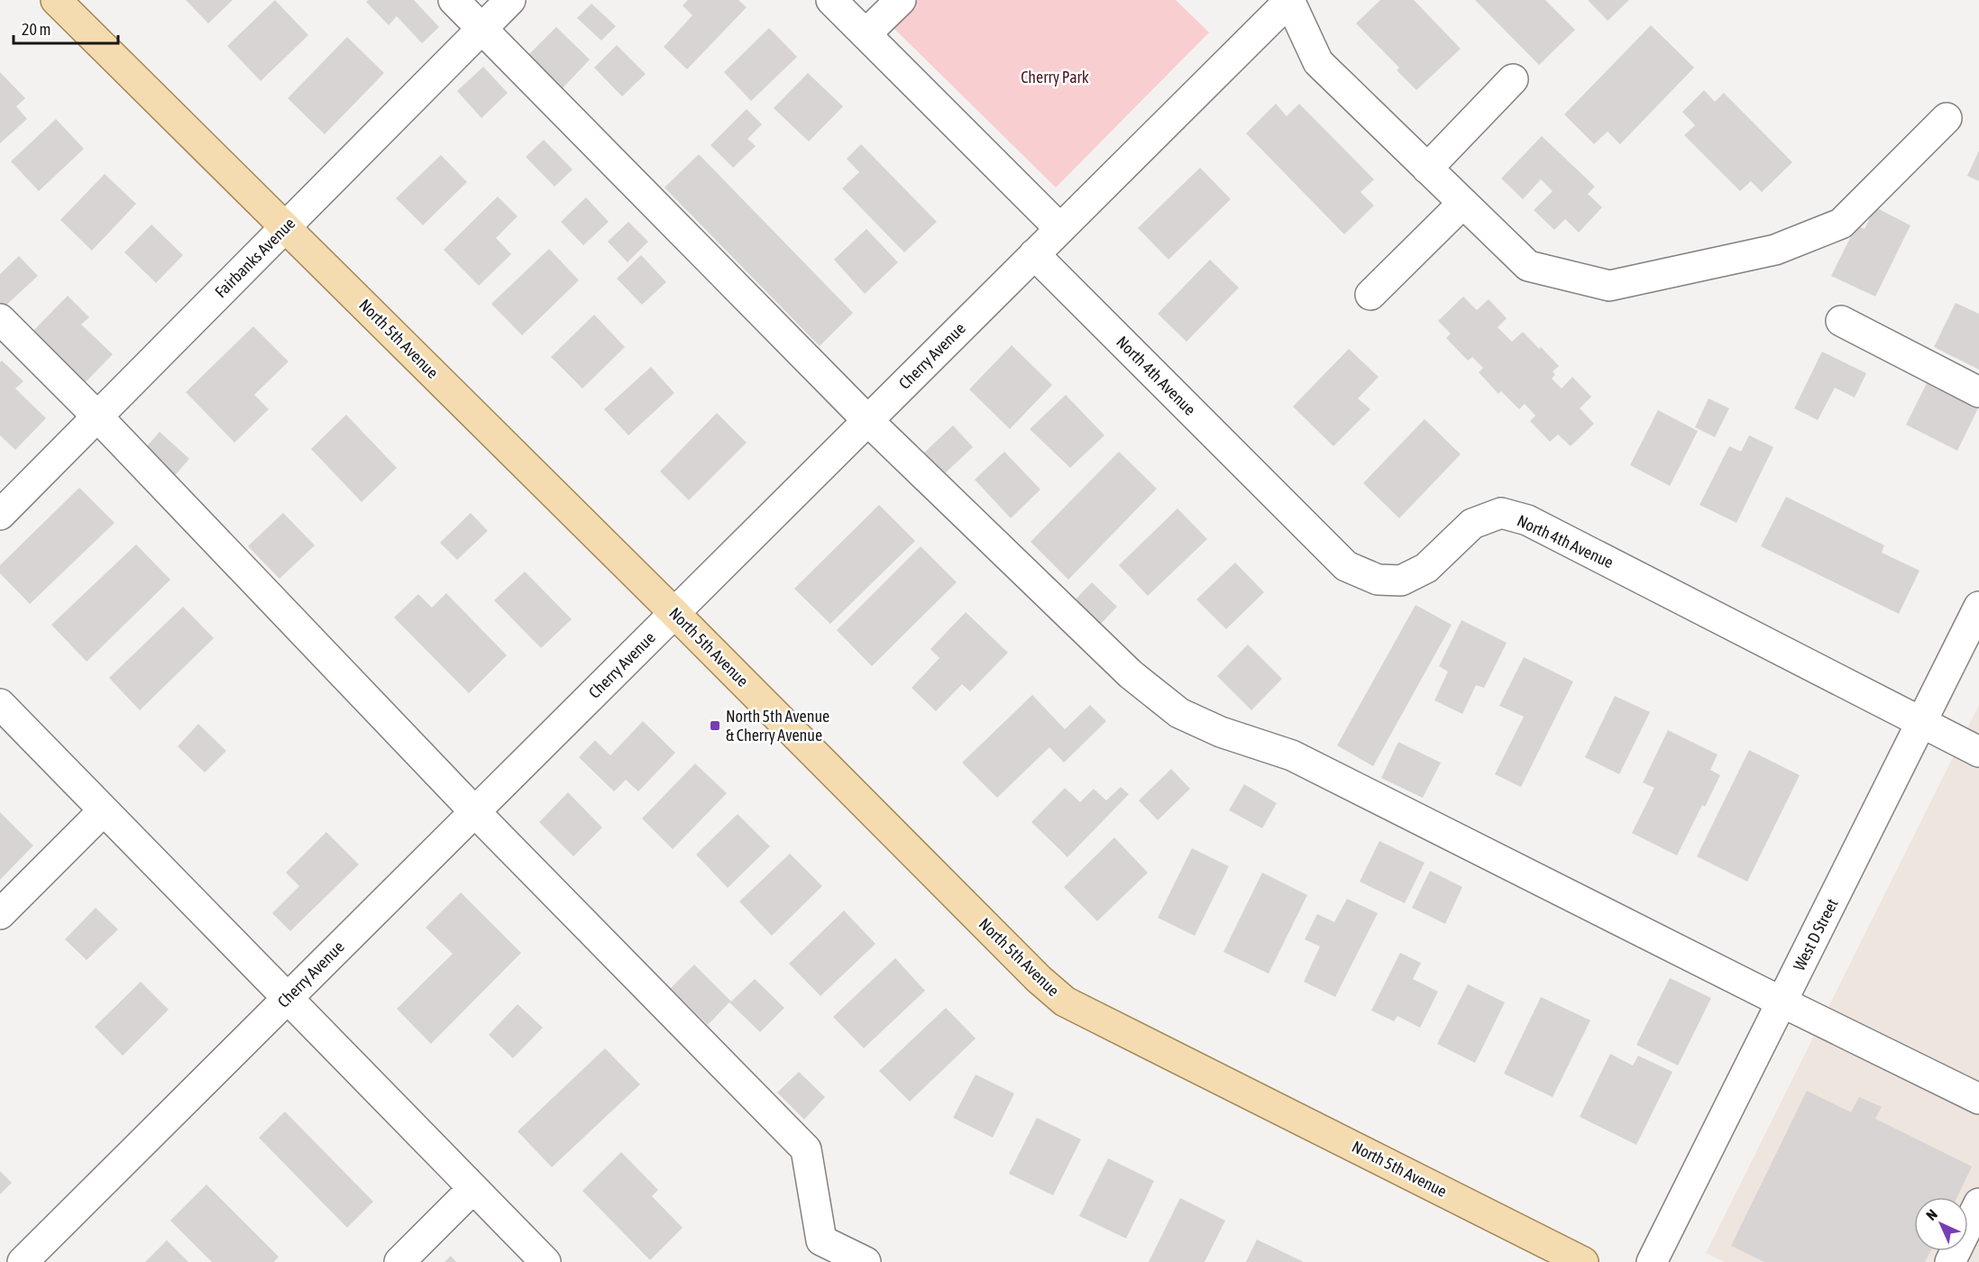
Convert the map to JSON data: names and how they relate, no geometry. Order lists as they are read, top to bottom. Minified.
{"streets":{"main road":["North 5th Avenue"],"street":["Fairbanks Avenue","Cherry Avenue","North 4th Avenue","West D Street"]},"crossings":[["Fairbanks Avenue","North 5th Avenue"],["North 5th Avenue","Cherry Avenue"],["Cherry Avenue","North 4th Avenue"],["North 4th Avenue","West D Street"]],"parks":["Cherry Park"],"places":{"transit":["North 5th Avenue & Cherry Avenue"]},"scale_bar":"20 m","north":"top left"}
